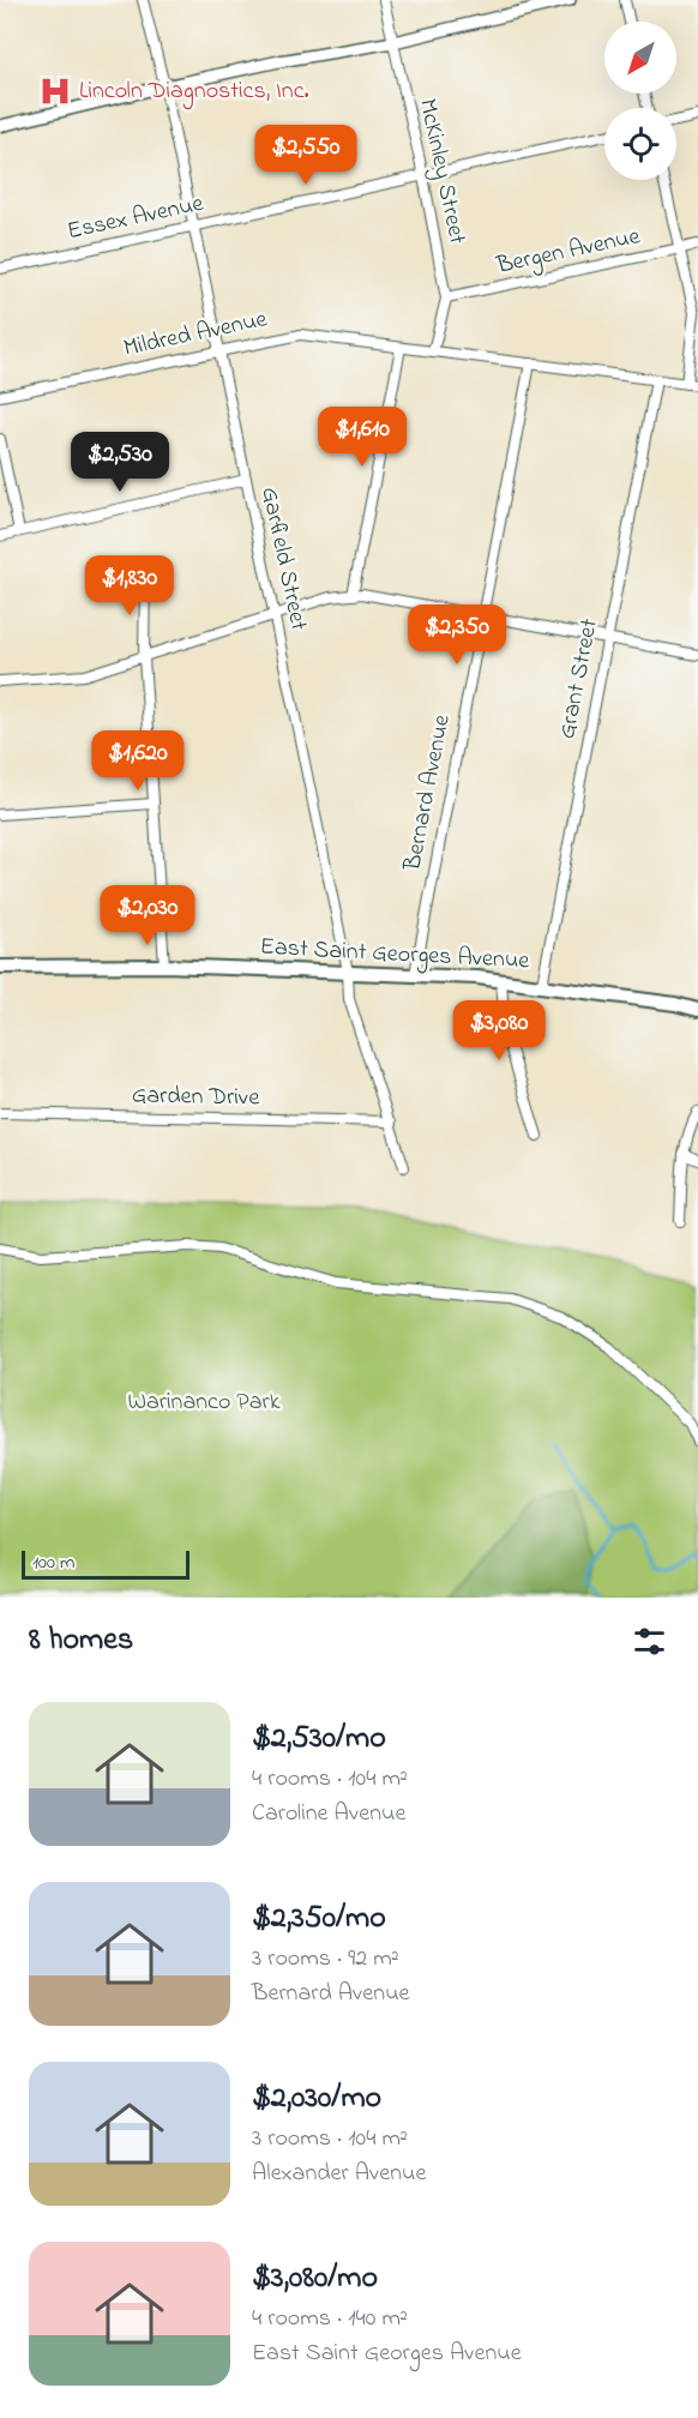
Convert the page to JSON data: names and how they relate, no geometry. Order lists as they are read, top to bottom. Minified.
{"streets":{"main road":["East Saint Georges Avenue"],"street":["McKinley Street","Essex Avenue","Bergen Avenue","Mildred Avenue","Garfield Street","Grant Street","Bernard Avenue","Garden Drive"]},"crossings":[["McKinley Street","Essex Avenue"],["McKinley Street","Bergen Avenue"],["McKinley Street","Mildred Avenue"],["Essex Avenue","Garfield Street"],["Mildred Avenue","Garfield Street"],["Garfield Street","East Saint Georges Avenue"],["Garfield Street","Garden Drive"],["Grant Street","East Saint Georges Avenue"],["Bernard Avenue","East Saint Georges Avenue"]],"parks":["Warinanco Park"],"places":{"hospital":["Lincoln Diagnostics, Inc."]},"scale_bar":"100 m","north":"bottom left","page":{"price":["$2,550","$1,610","$2,530","$1,830","$2,350","$1,620","$2,030","$3,080"],"scale":"100 m","heading":"8 homes","list":[{"name":"$2,530/mo","note":"4 rooms · 104 m² · Caroline Avenue"},{"name":"$2,350/mo","note":"3 rooms · 92 m² · Bernard Avenue"},{"name":"$2,030/mo","note":"3 rooms · 104 m² · Alexander Avenue"},{"name":"$3,080/mo","note":"4 rooms · 140 m² · East Saint Georges Avenue"}]}}
